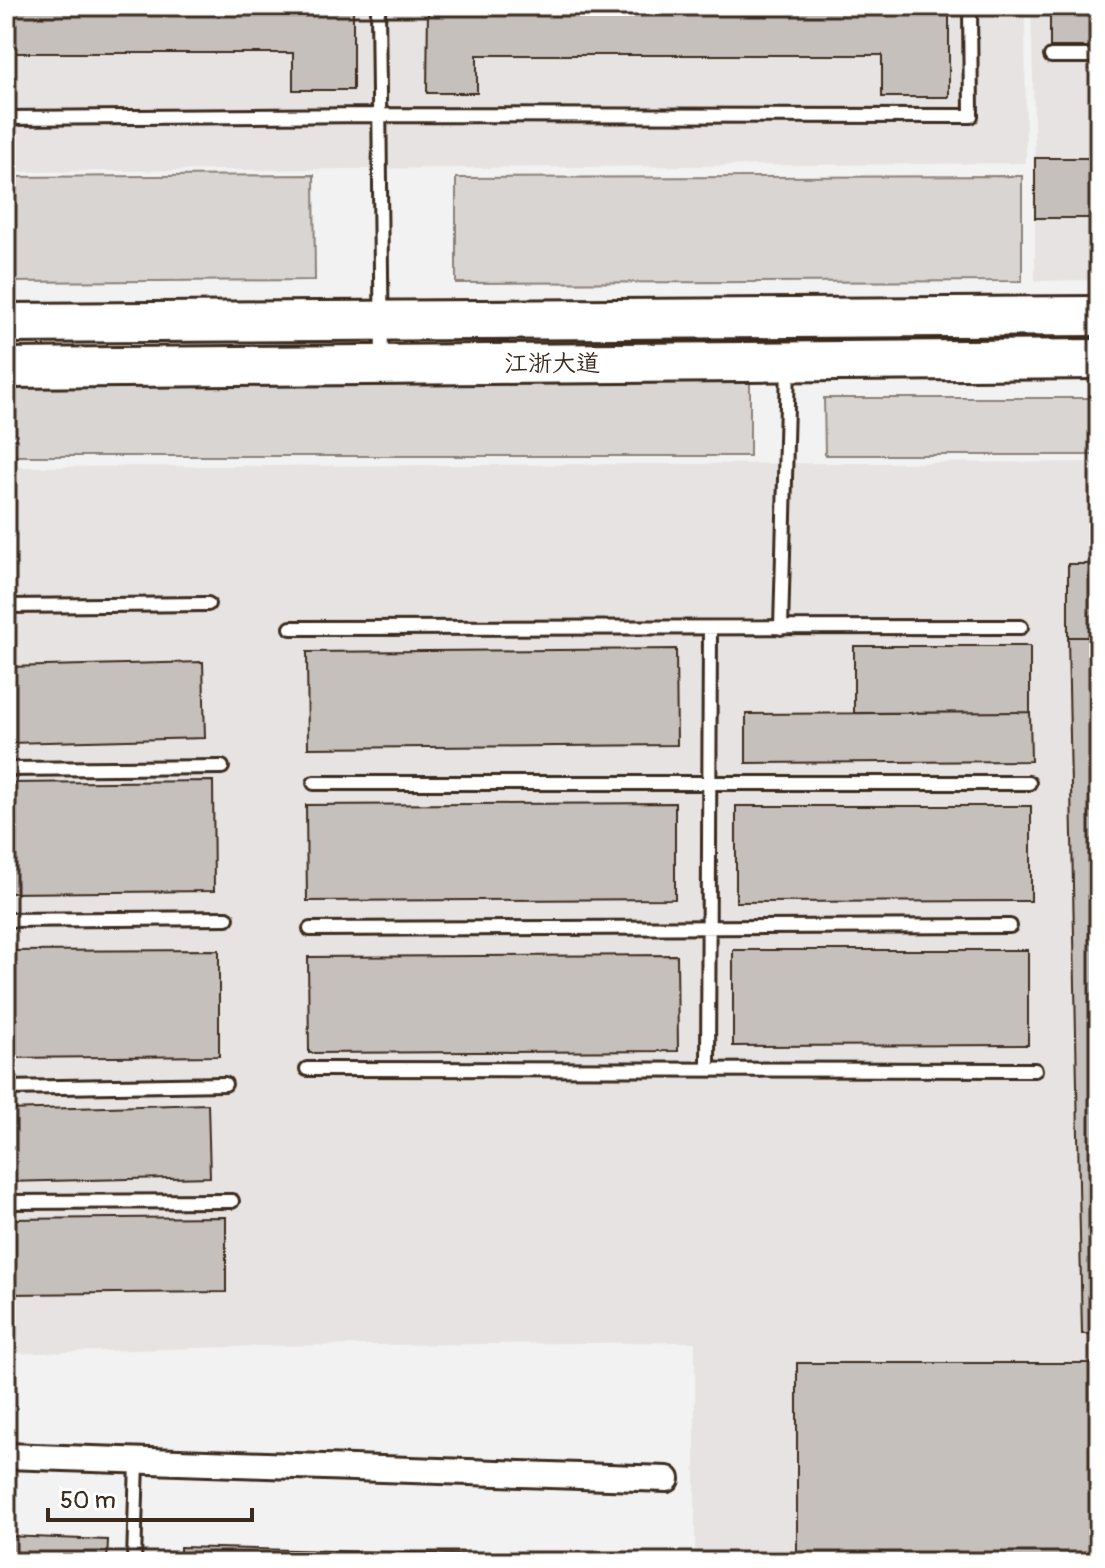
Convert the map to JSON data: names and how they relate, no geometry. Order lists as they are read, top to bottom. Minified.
{"streets":{"main road":["江浙大道"]},"scale_bar":"50 m"}
